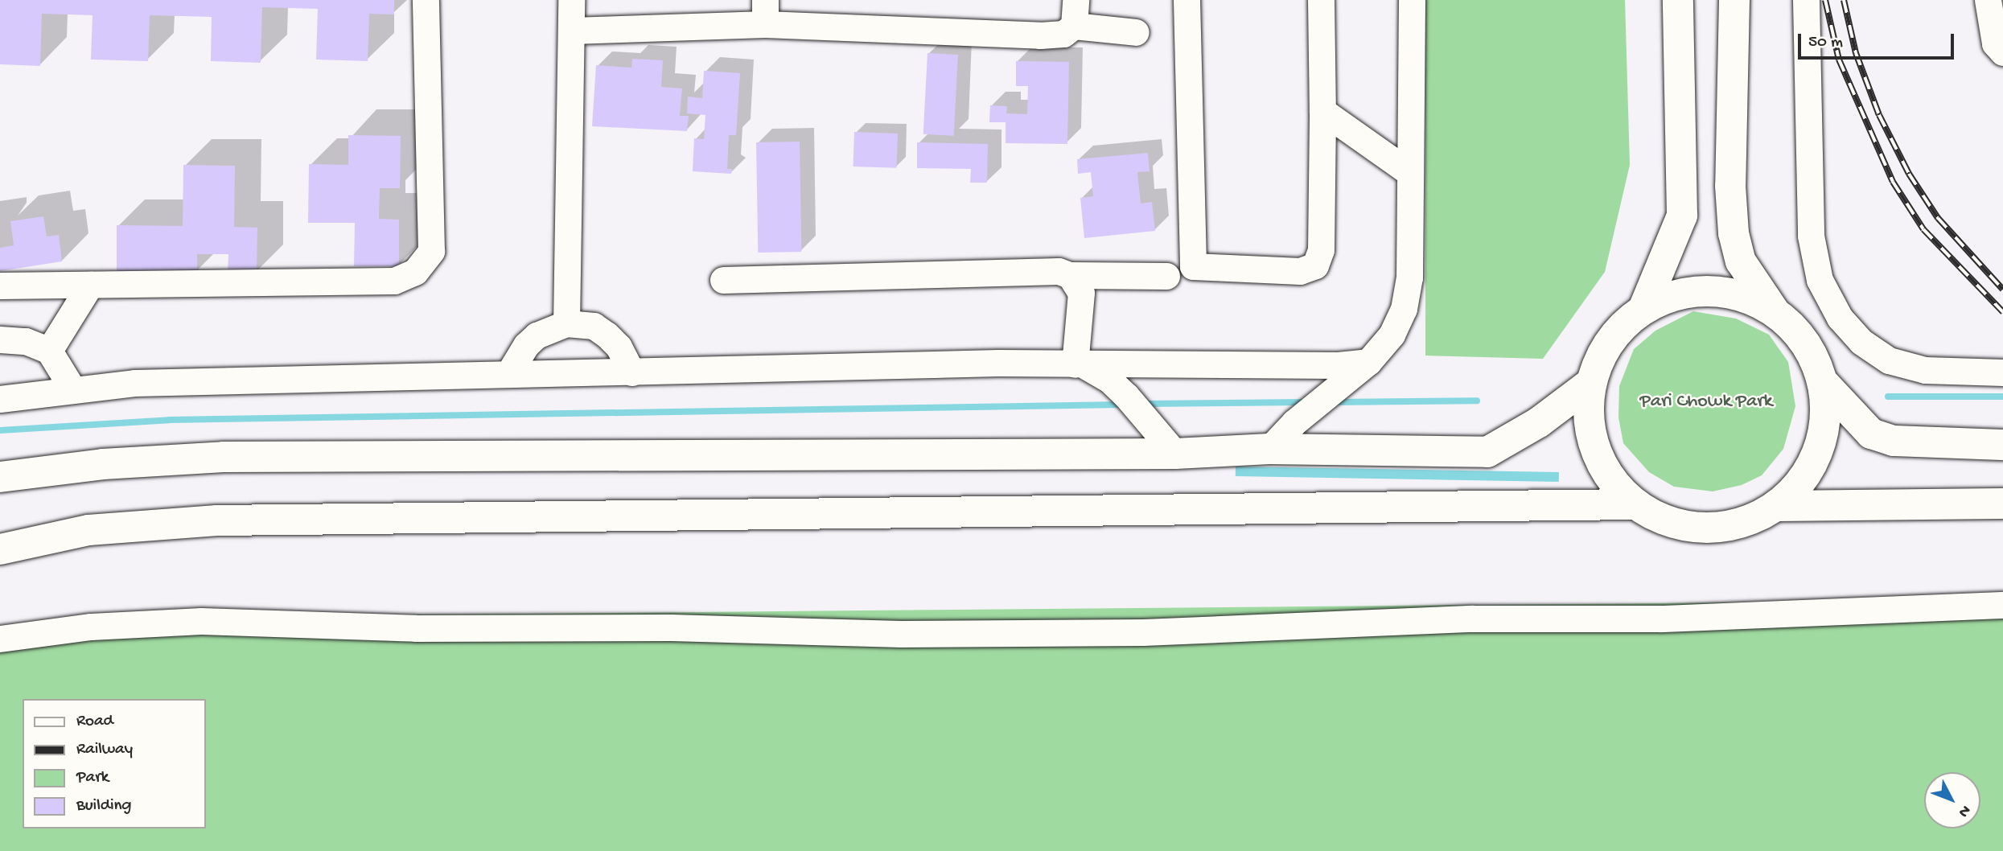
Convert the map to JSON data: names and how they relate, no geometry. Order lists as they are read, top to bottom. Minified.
{"parks":["Pari Chowk Park"],"legend":["Road","Railway","Park","Building"],"scale_bar":"50 m","north":"bottom right"}
